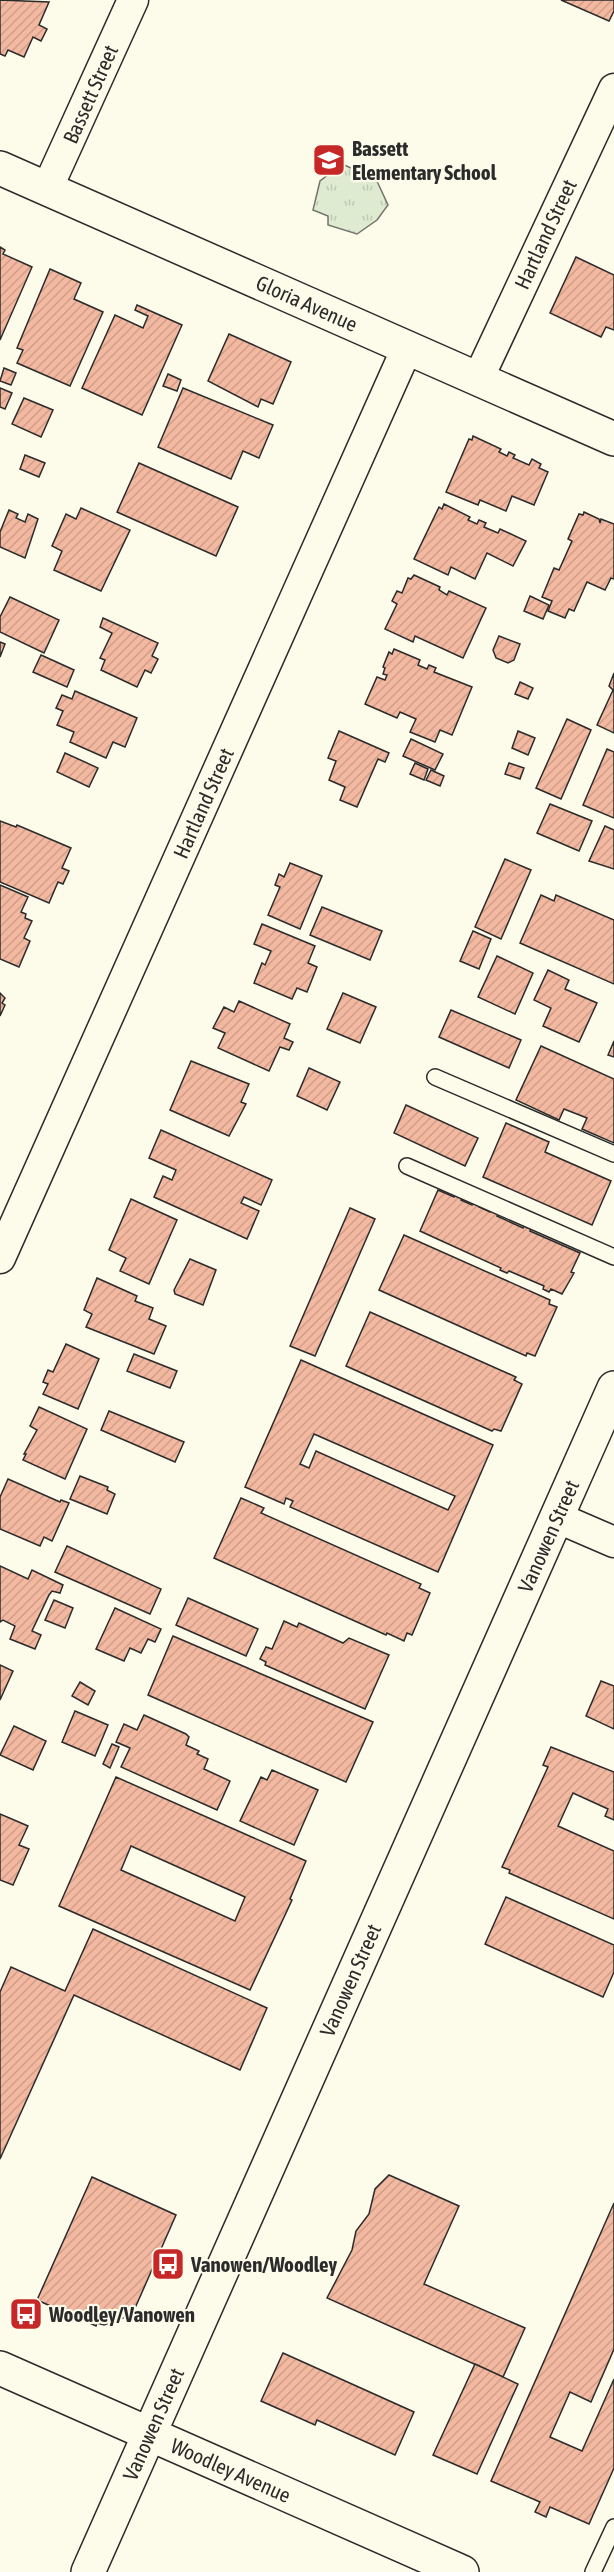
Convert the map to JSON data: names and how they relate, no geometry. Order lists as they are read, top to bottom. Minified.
{"streets":{"main road":["Gloria Avenue","Vanowen Street","Woodley Avenue"],"street":["Bassett Street","Hartland Street"]},"crossings":[["Bassett Street","Gloria Avenue"],["Hartland Street","Gloria Avenue"],["Vanowen Street","Woodley Avenue"]],"places":{"school or university":["Bassett Elementary School"],"bus stop":["Vanowen/Woodley","Woodley/Vanowen"]}}
